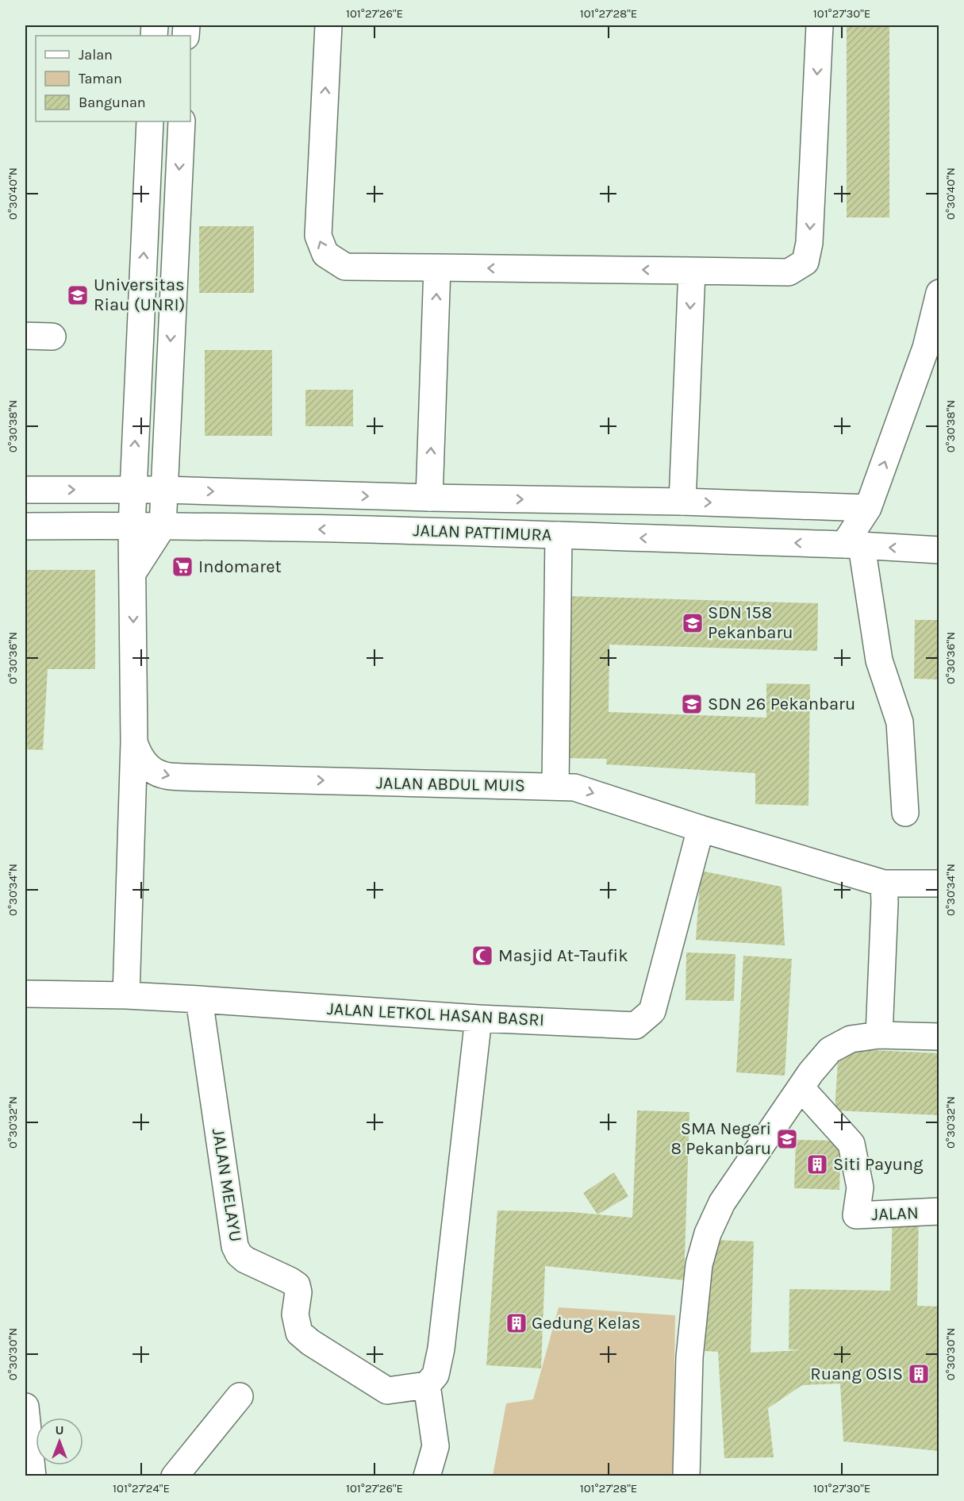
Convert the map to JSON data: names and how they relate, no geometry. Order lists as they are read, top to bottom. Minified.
{"streets":{"street":["JALAN PATTIMURA","JALAN ABDUL MUIS","JALAN LETKOL HASAN BASRI","JALAN MELAYU","JALAN"]},"crossings":[["JALAN PATTIMURA","JALAN ABDUL MUIS"],["JALAN ABDUL MUIS","JALAN LETKOL HASAN BASRI"],["JALAN LETKOL HASAN BASRI","JALAN MELAYU"]],"places":{"school or university":["Universitas Riau (UNRI)","SDN 158 Pekanbaru","SDN 26 Pekanbaru","SMA Negeri 8 Pekanbaru"],"supermarket":["Indomaret"],"mosque":["Masjid At-Taufik"],"building":["Siti Payung","Gedung Kelas","Ruang OSIS"]},"legend":["Jalan","Taman","Bangunan"],"north":"top","coordinates":["101°27'26\"E","101°27'28\"E","101°27'30\"E","0°30'40\"N","0°30'38\"N","0°30'36\"N","0°30'34\"N","0°30'32\"N","0°30'30\"N","101°27'24\"E"]}
